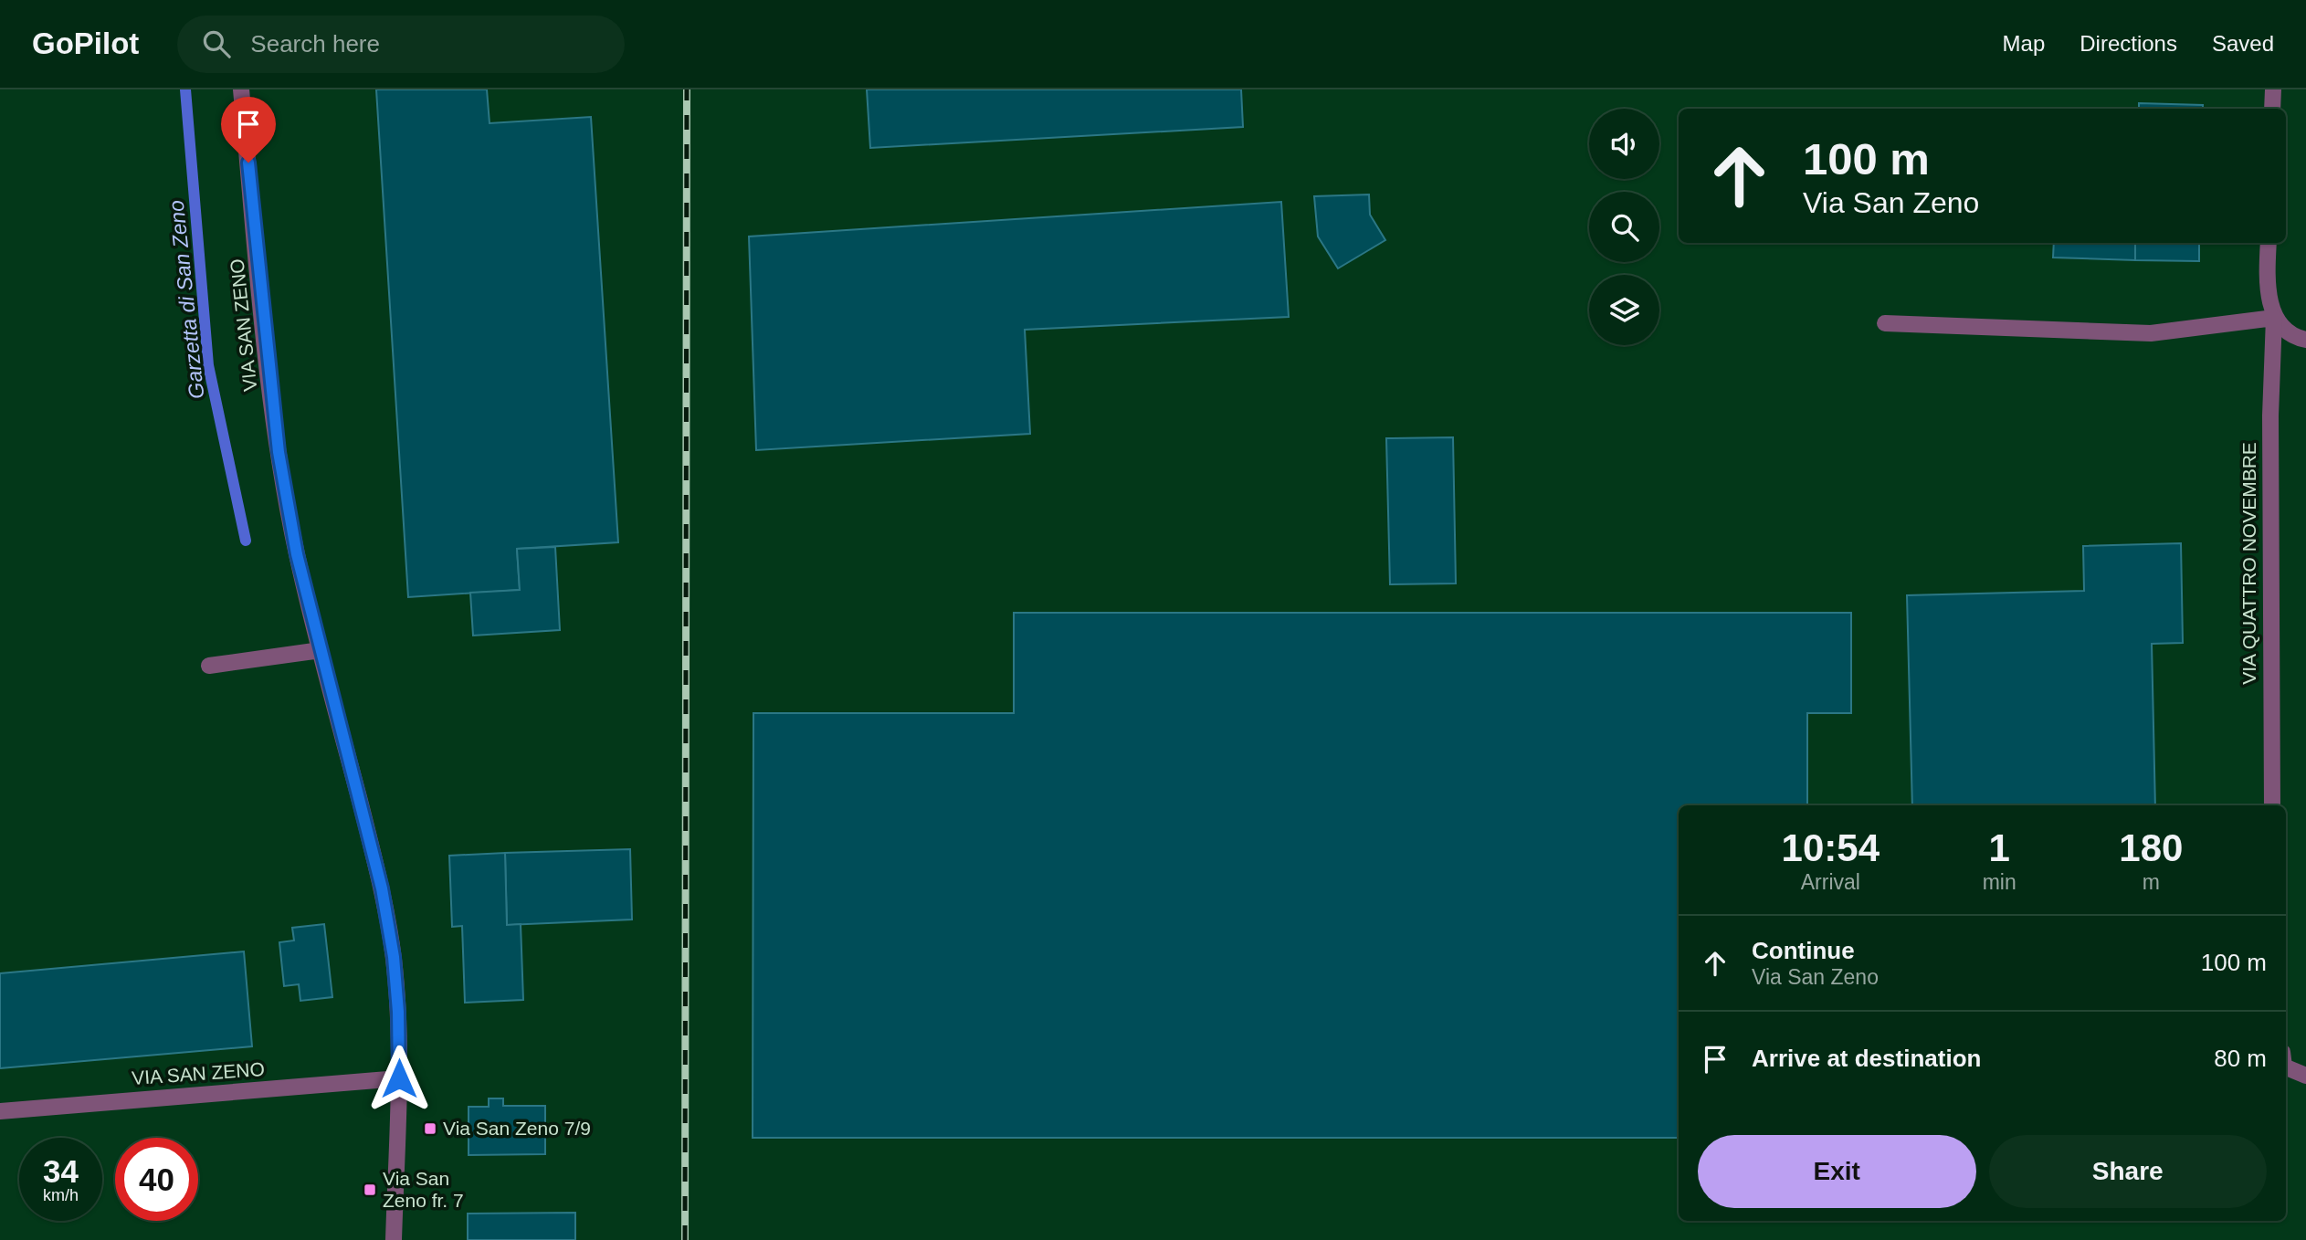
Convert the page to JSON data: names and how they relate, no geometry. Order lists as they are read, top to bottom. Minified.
{"streets":{"street":["VIA SAN ZENO","VIA QUATTRO NOVEMBRE"]},"water":["Garzetta di San Zeno"],"places":{"transit":["Via San Zeno 7/9","Via San Zeno fr. 7"]},"page":{"header":"GoPilot","search":"Search here","nav":["Map","Directions","Saved"],"turn":["100 m","Via San Zeno"],"eta":["10:54","Arrival","1","min","180","m"],"list":[{"name":"Continue","note":"Via San Zeno","value":"100 m"},{"name":"Arrive at destination","value":"80 m"}],"buttons":["Exit","Share"],"speed":"34 km/h","limit":"40"}}
